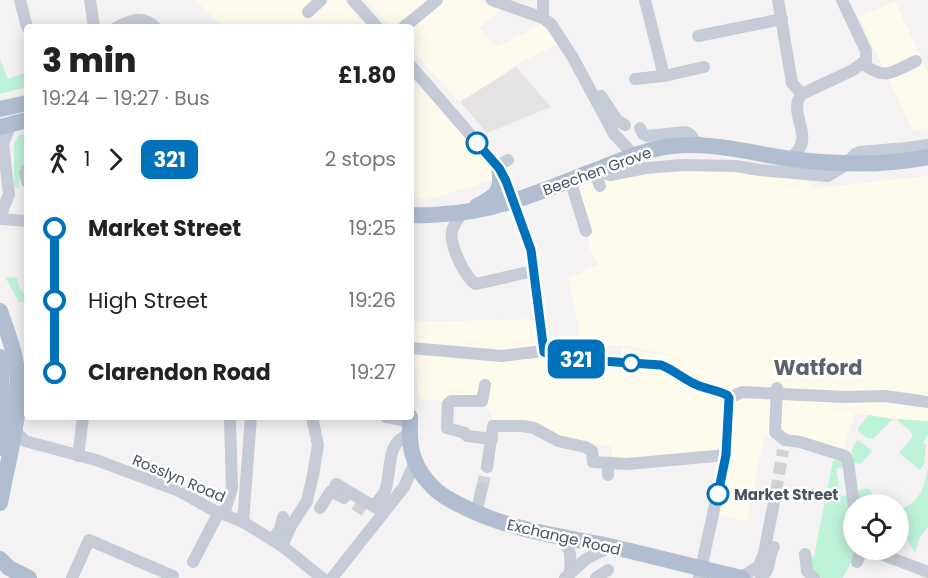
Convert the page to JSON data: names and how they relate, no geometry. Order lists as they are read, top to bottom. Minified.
{"streets":{"main road":["Beechen Grove","Exchange Road"],"street":["Rosslyn Road"]},"districts":["Watford"],"places":["Market Street"],"lines":["bus line 321"],"page":{"on_map":"321","heading":["3 min","19:24 – 19:27 · Bus","£1.80"],"legs":["1","321","2 stops"],"list":[{"name":"Market Street","value":"19:25"},{"name":"High Street","value":"19:26"},{"name":"Clarendon Road","value":"19:27"}]}}
